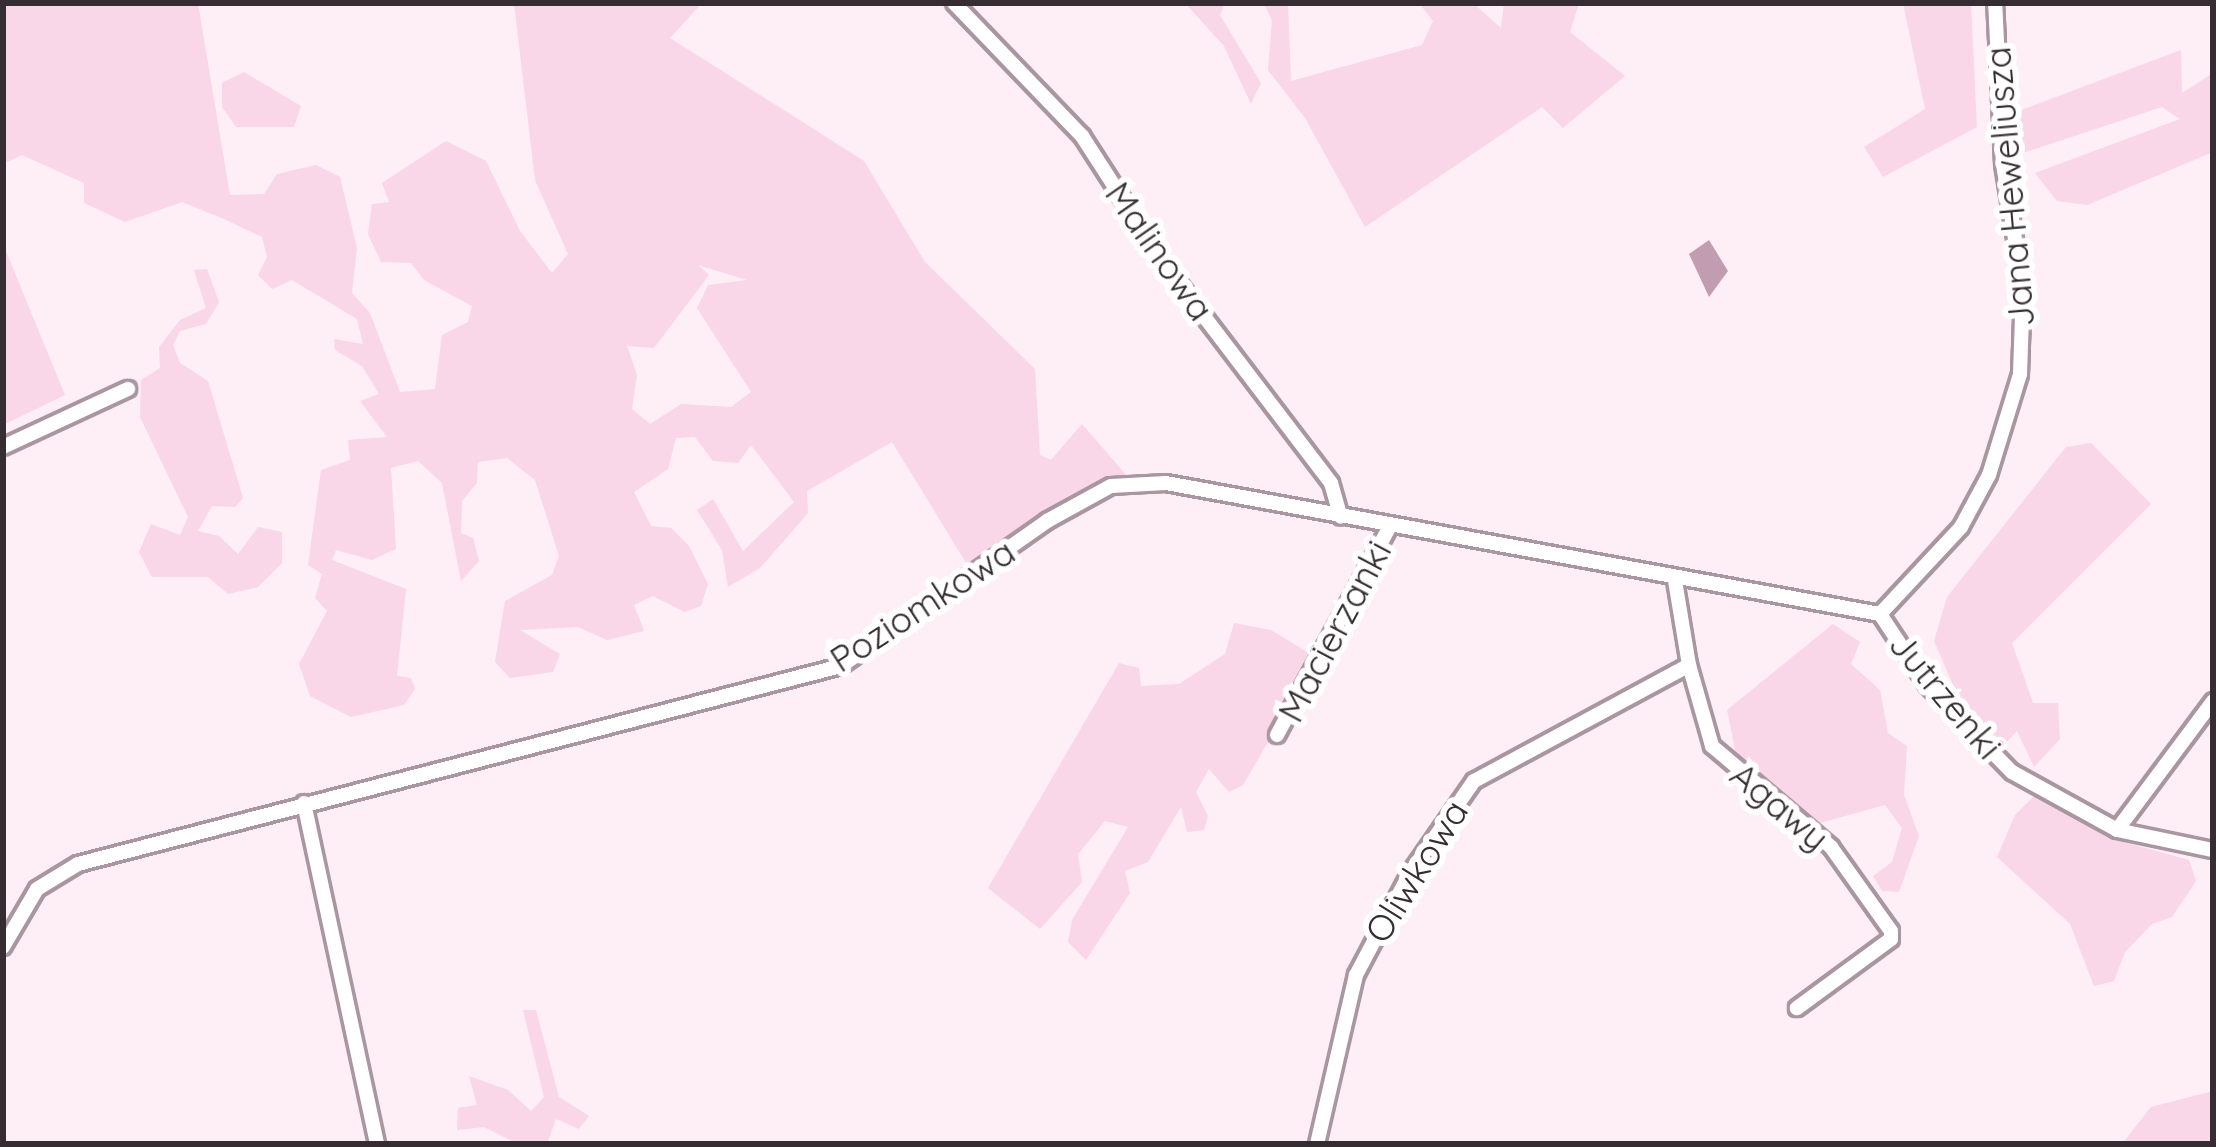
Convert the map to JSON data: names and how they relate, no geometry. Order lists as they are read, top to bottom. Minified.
{"streets":{"street":["Jana Heweliusza","Malinowa","Poziomkowa","Macierzanki","Jutrzenki","Agawy","Oliwkowa"]},"crossings":[["Jana Heweliusza","Poziomkowa"],["Jana Heweliusza","Jutrzenki"],["Malinowa","Poziomkowa"],["Poziomkowa","Macierzanki"],["Poziomkowa","Jutrzenki"],["Agawy","Oliwkowa"]]}
